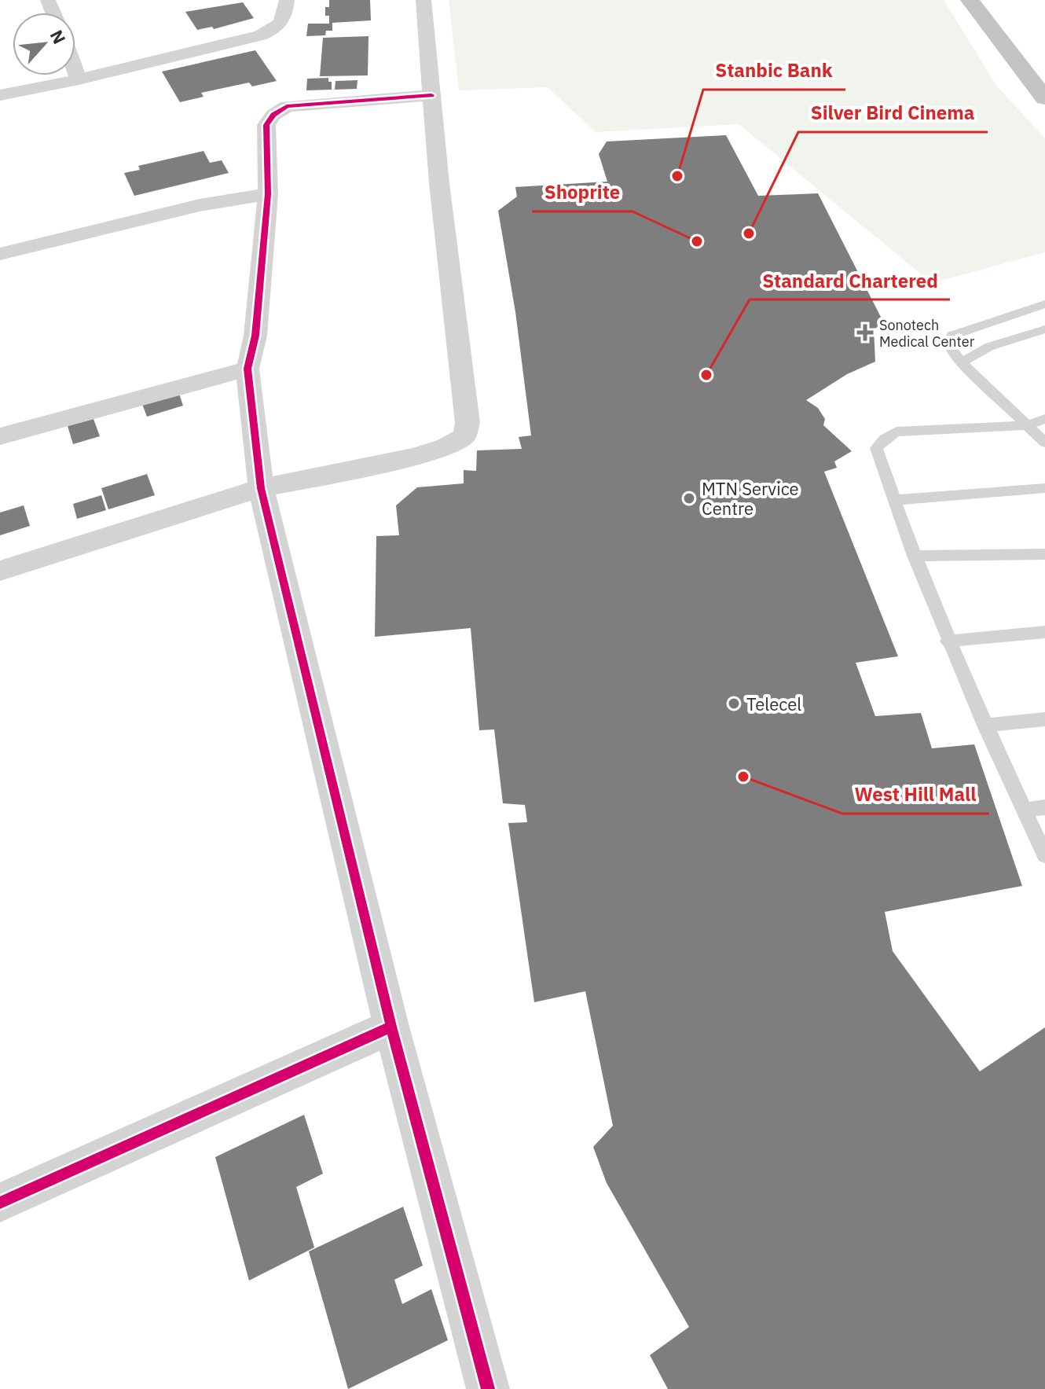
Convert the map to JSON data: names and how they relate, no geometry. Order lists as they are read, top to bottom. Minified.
{"places":{"other":["Stanbic Bank","Silver Bird Cinema","Shoprite","Standard Chartered","MTN Service Centre","Telecel","West Hill Mall"],"health":["Sonotech Medical Center"]},"north":"top right"}
